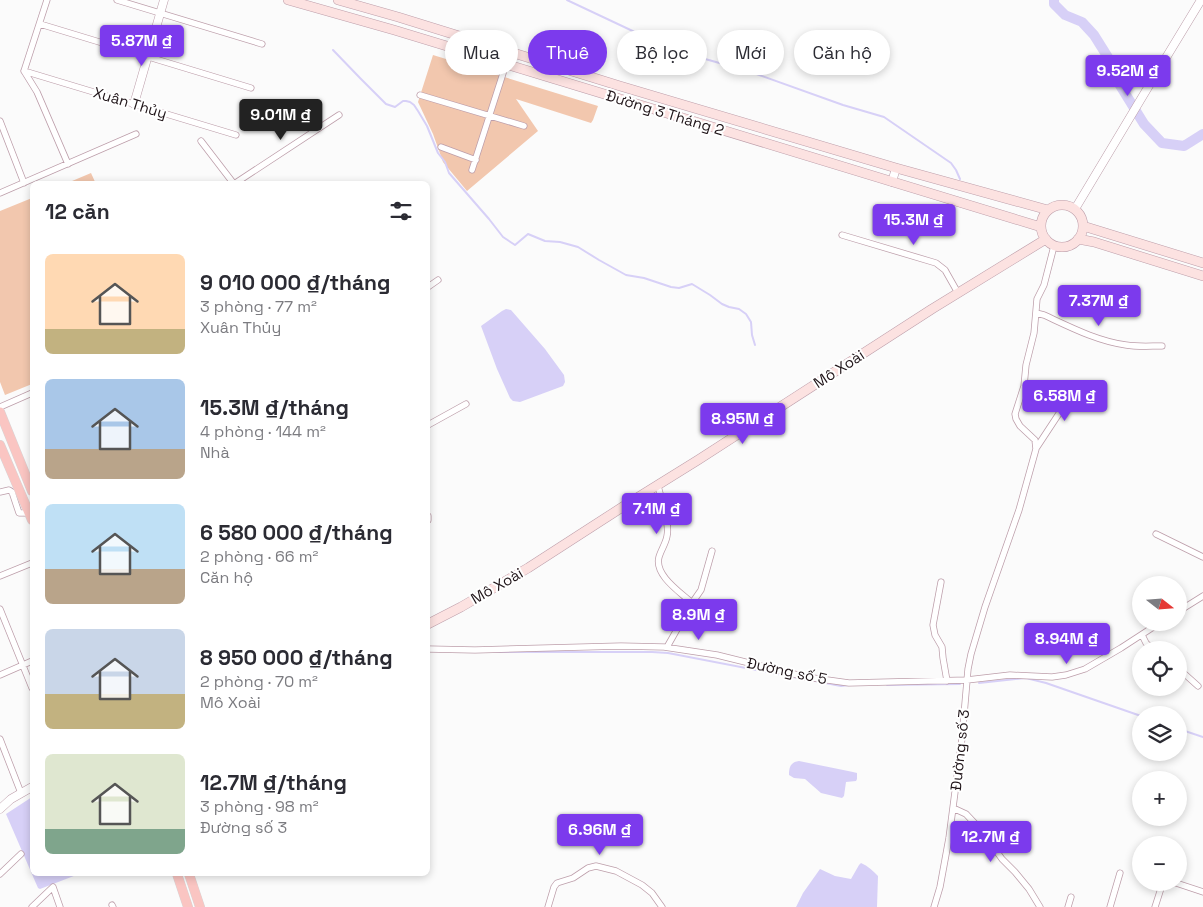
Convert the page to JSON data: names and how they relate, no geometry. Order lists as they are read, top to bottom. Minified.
{"streets":{"main road":["Đường 3 Tháng 2","Mô Xoài"],"street":["Xuân Thủy","Đường số 5","Đường số 3"]},"crossings":[["Đường 3 Tháng 2","Mô Xoài"],["Đường số 5","Đường số 3"]],"north":"right","page":{"price":["5.87M ₫","9.52M ₫","9.01M ₫","15.3M ₫","7.37M ₫","6.58M ₫","8.95M ₫","7.1M ₫","8.9M ₫","8.94M ₫","6.96M ₫","12.7M ₫"],"chip":["Mua","Thuê","Bộ lọc","Mới","Căn hộ"],"heading":"12 căn","list":[{"name":"9 010 000 ₫/tháng","note":"3 phòng · 77 m² · Xuân Thủy"},{"name":"15.3M ₫/tháng","note":"4 phòng · 144 m² · Nhà"},{"name":"6 580 000 ₫/tháng","note":"2 phòng · 66 m² · Căn hộ"},{"name":"8 950 000 ₫/tháng","note":"2 phòng · 70 m² · Mô Xoài"},{"name":"12.7M ₫/tháng","note":"3 phòng · 98 m² · Đường số 3"}],"map_buttons":["+","−"]}}
